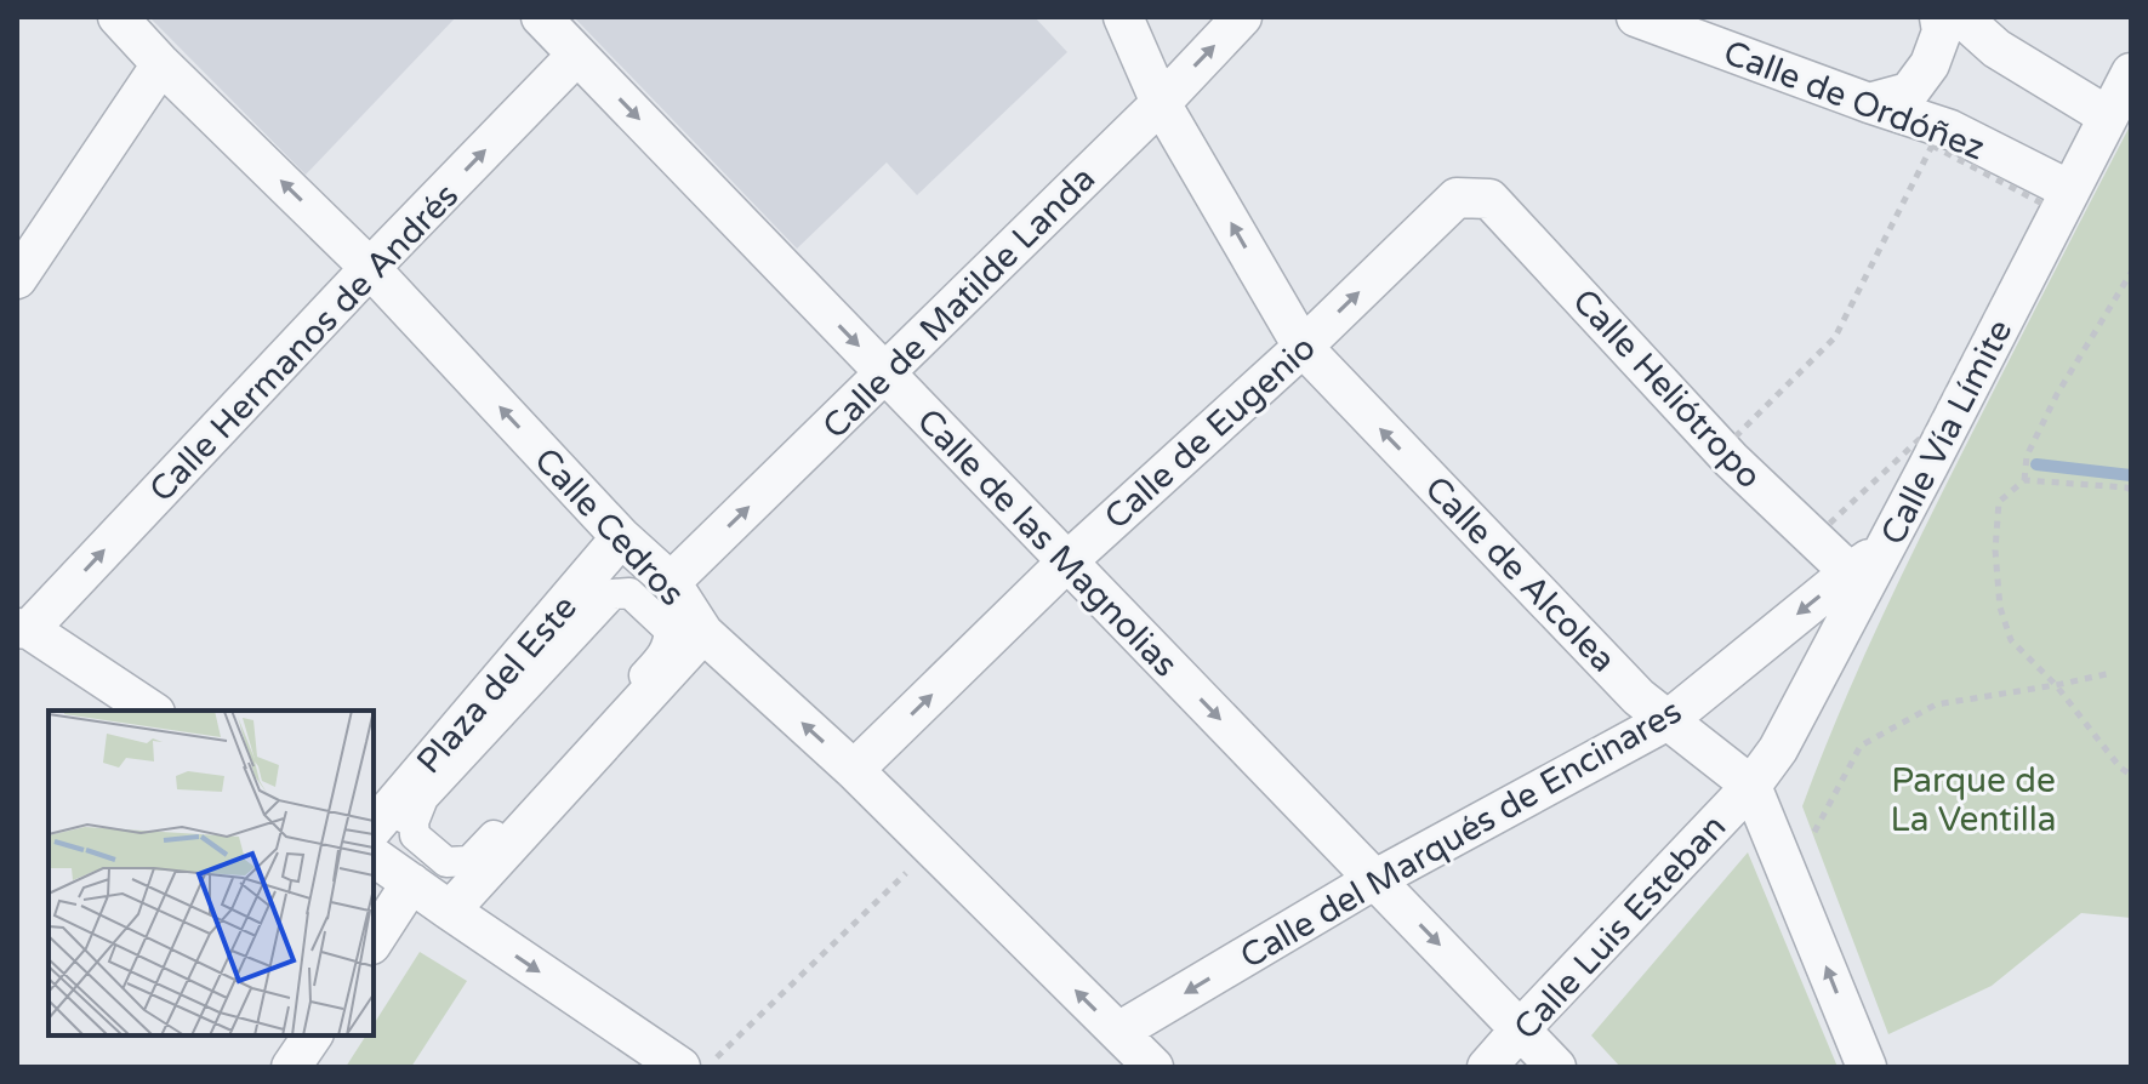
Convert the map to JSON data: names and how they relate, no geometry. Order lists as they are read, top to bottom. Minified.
{"streets":{"street":["Calle de Ordóñez","Calle de Matilde Landa","Calle Hermanos de Andrés","Calle Heliótropo","Calle de Eugenio","Calle Vía Límite","Calle Cedros","Calle de las Magnolias","Calle de Alcolea","Plaza del Este","Calle del Marqués de Encinares","Calle Luis Esteban"]},"crossings":[["Calle de Ordóñez","Calle Vía Límite"],["Calle de Matilde Landa","Calle Cedros"],["Calle de Matilde Landa","Calle de las Magnolias"],["Calle de Matilde Landa","Calle de Alcolea"],["Calle Hermanos de Andrés","Calle Cedros"],["Calle Hermanos de Andrés","Calle de las Magnolias"],["Calle Heliótropo","Calle de Eugenio"],["Calle Heliótropo","Calle del Marqués de Encinares"],["Calle de Eugenio","Calle Cedros"],["Calle de Eugenio","Calle de las Magnolias"],["Calle de Eugenio","Calle de Alcolea"],["Calle Vía Límite","Calle de Alcolea"],["Calle Vía Límite","Calle del Marqués de Encinares"],["Calle Vía Límite","Calle Luis Esteban"],["Calle Cedros","Plaza del Este"],["Calle Cedros","Calle del Marqués de Encinares"],["Calle de las Magnolias","Calle del Marqués de Encinares"],["Calle de las Magnolias","Calle Luis Esteban"],["Calle de Alcolea","Calle del Marqués de Encinares"],["Calle de Alcolea","Calle Luis Esteban"]],"one_way":["Calle de Matilde Landa","Calle de Eugenio","Calle Cedros","Calle de las Magnolias","Calle de Alcolea","Calle del Marqués de Encinares"],"parks":["Parque de La Ventilla"]}
